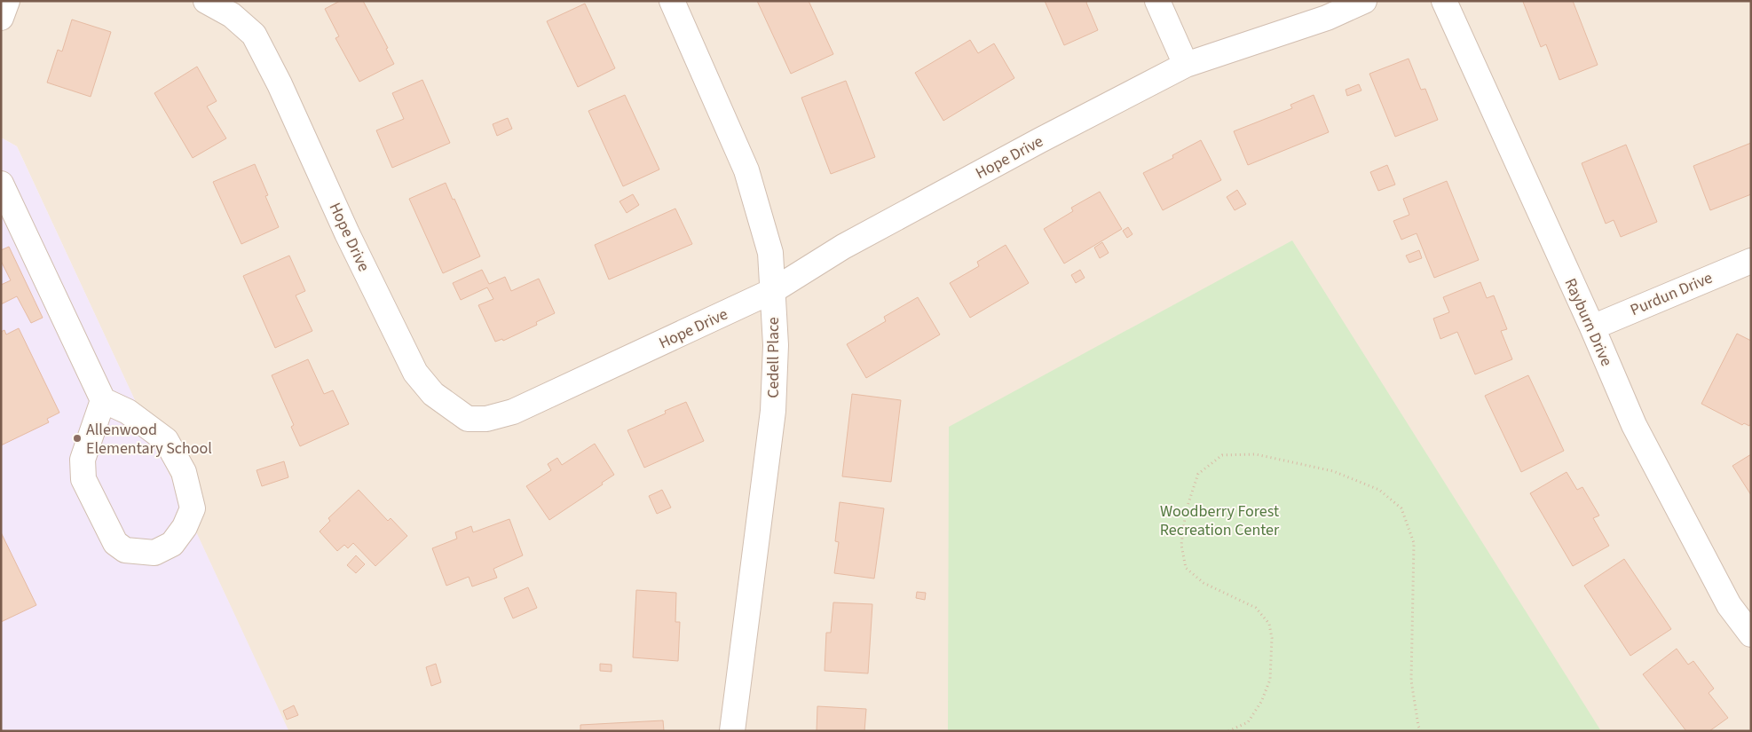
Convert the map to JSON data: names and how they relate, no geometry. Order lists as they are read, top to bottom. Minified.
{"streets":{"street":["Hope Drive","Purdun Drive","Rayburn Drive","Cedell Place"]},"crossings":[["Hope Drive","Cedell Place"],["Purdun Drive","Rayburn Drive"]],"parks":["Woodberry Forest Recreation Center"],"places":["Allenwood Elementary School"]}
